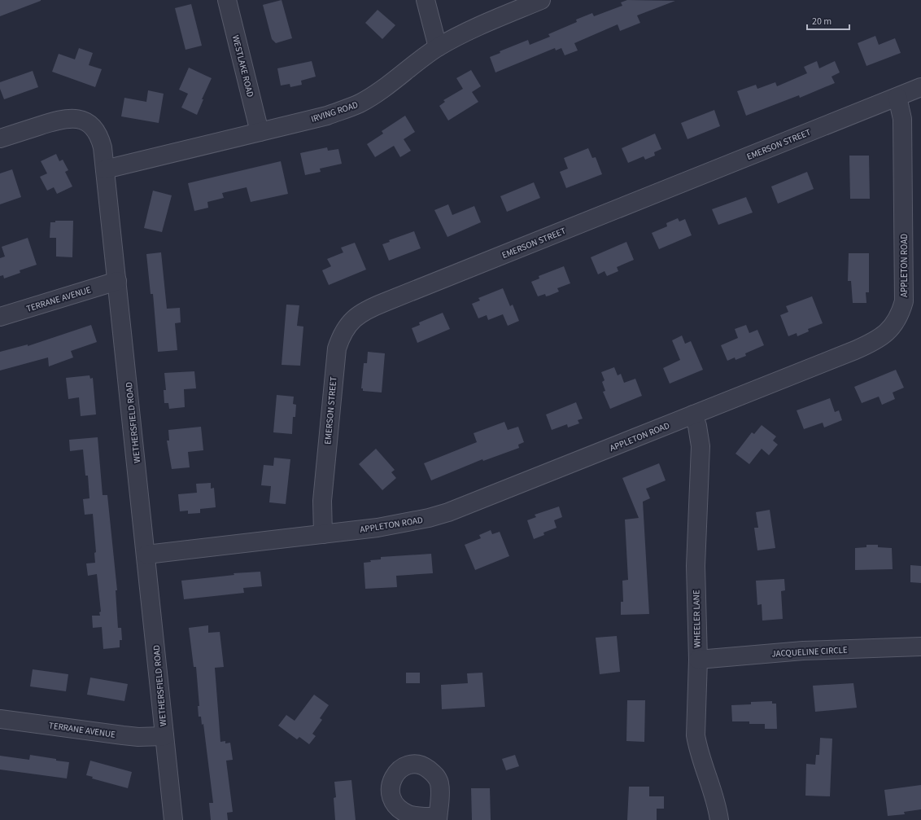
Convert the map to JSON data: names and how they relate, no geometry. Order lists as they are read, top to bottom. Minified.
{"streets":{"street":["WESTLAKE ROAD","IRVING ROAD","EMERSON STREET","APPLETON ROAD","TERRANE AVENUE","WETHERSFIELD ROAD","WHEELER LANE","JACQUELINE CIRCLE"]},"crossings":[["WESTLAKE ROAD","IRVING ROAD"],["IRVING ROAD","WETHERSFIELD ROAD"],["EMERSON STREET","APPLETON ROAD"],["APPLETON ROAD","WETHERSFIELD ROAD"],["APPLETON ROAD","WHEELER LANE"],["TERRANE AVENUE","WETHERSFIELD ROAD"],["WHEELER LANE","JACQUELINE CIRCLE"]],"scale_bar":"20 m"}
